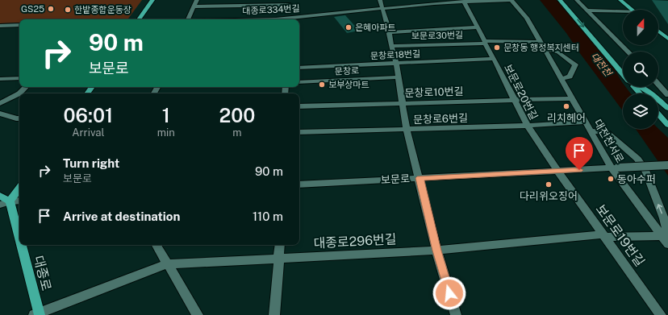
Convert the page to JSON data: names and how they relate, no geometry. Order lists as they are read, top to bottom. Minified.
{"streets":{"main road":["대종로"],"street":["대종로334번길","보문로30번길","문창로18번길","문창로","문창로10번길","보문로20번길","문창로6번길","대전천서로","보문로","보문로19번길","대종로296번길"]},"crossings":[["대종로334번길","보문로20번길"],["대종로334번길","대전천서로"],["보문로30번길","보문로20번길"],["문창로18번길","보문로20번길"],["문창로10번길","보문로20번길"],["문창로10번길","대전천서로"],["보문로20번길","문창로6번길"],["보문로20번길","보문로"],["보문로20번길","보문로19번길"],["문창로6번길","대전천서로"],["대전천서로","보문로"],["대전천서로","대종로296번길"],["보문로","보문로19번길"],["보문로19번길","대종로296번길"],["대종로296번길","대종로"]],"water":["대전천"],"places":["GS25","한밭종합운동장","은혜아파트","문창동 행정복지센터","보부상마트","리치헤어","동아수퍼","다리위오징어"],"north":"top","page":{"turn":["90 m","보문로"],"eta":["06:01","Arrival","1","min","200","m"],"list":[{"name":"Turn right","note":"보문로","value":"90 m"},{"name":"Arrive at destination","value":"110 m"}]}}
